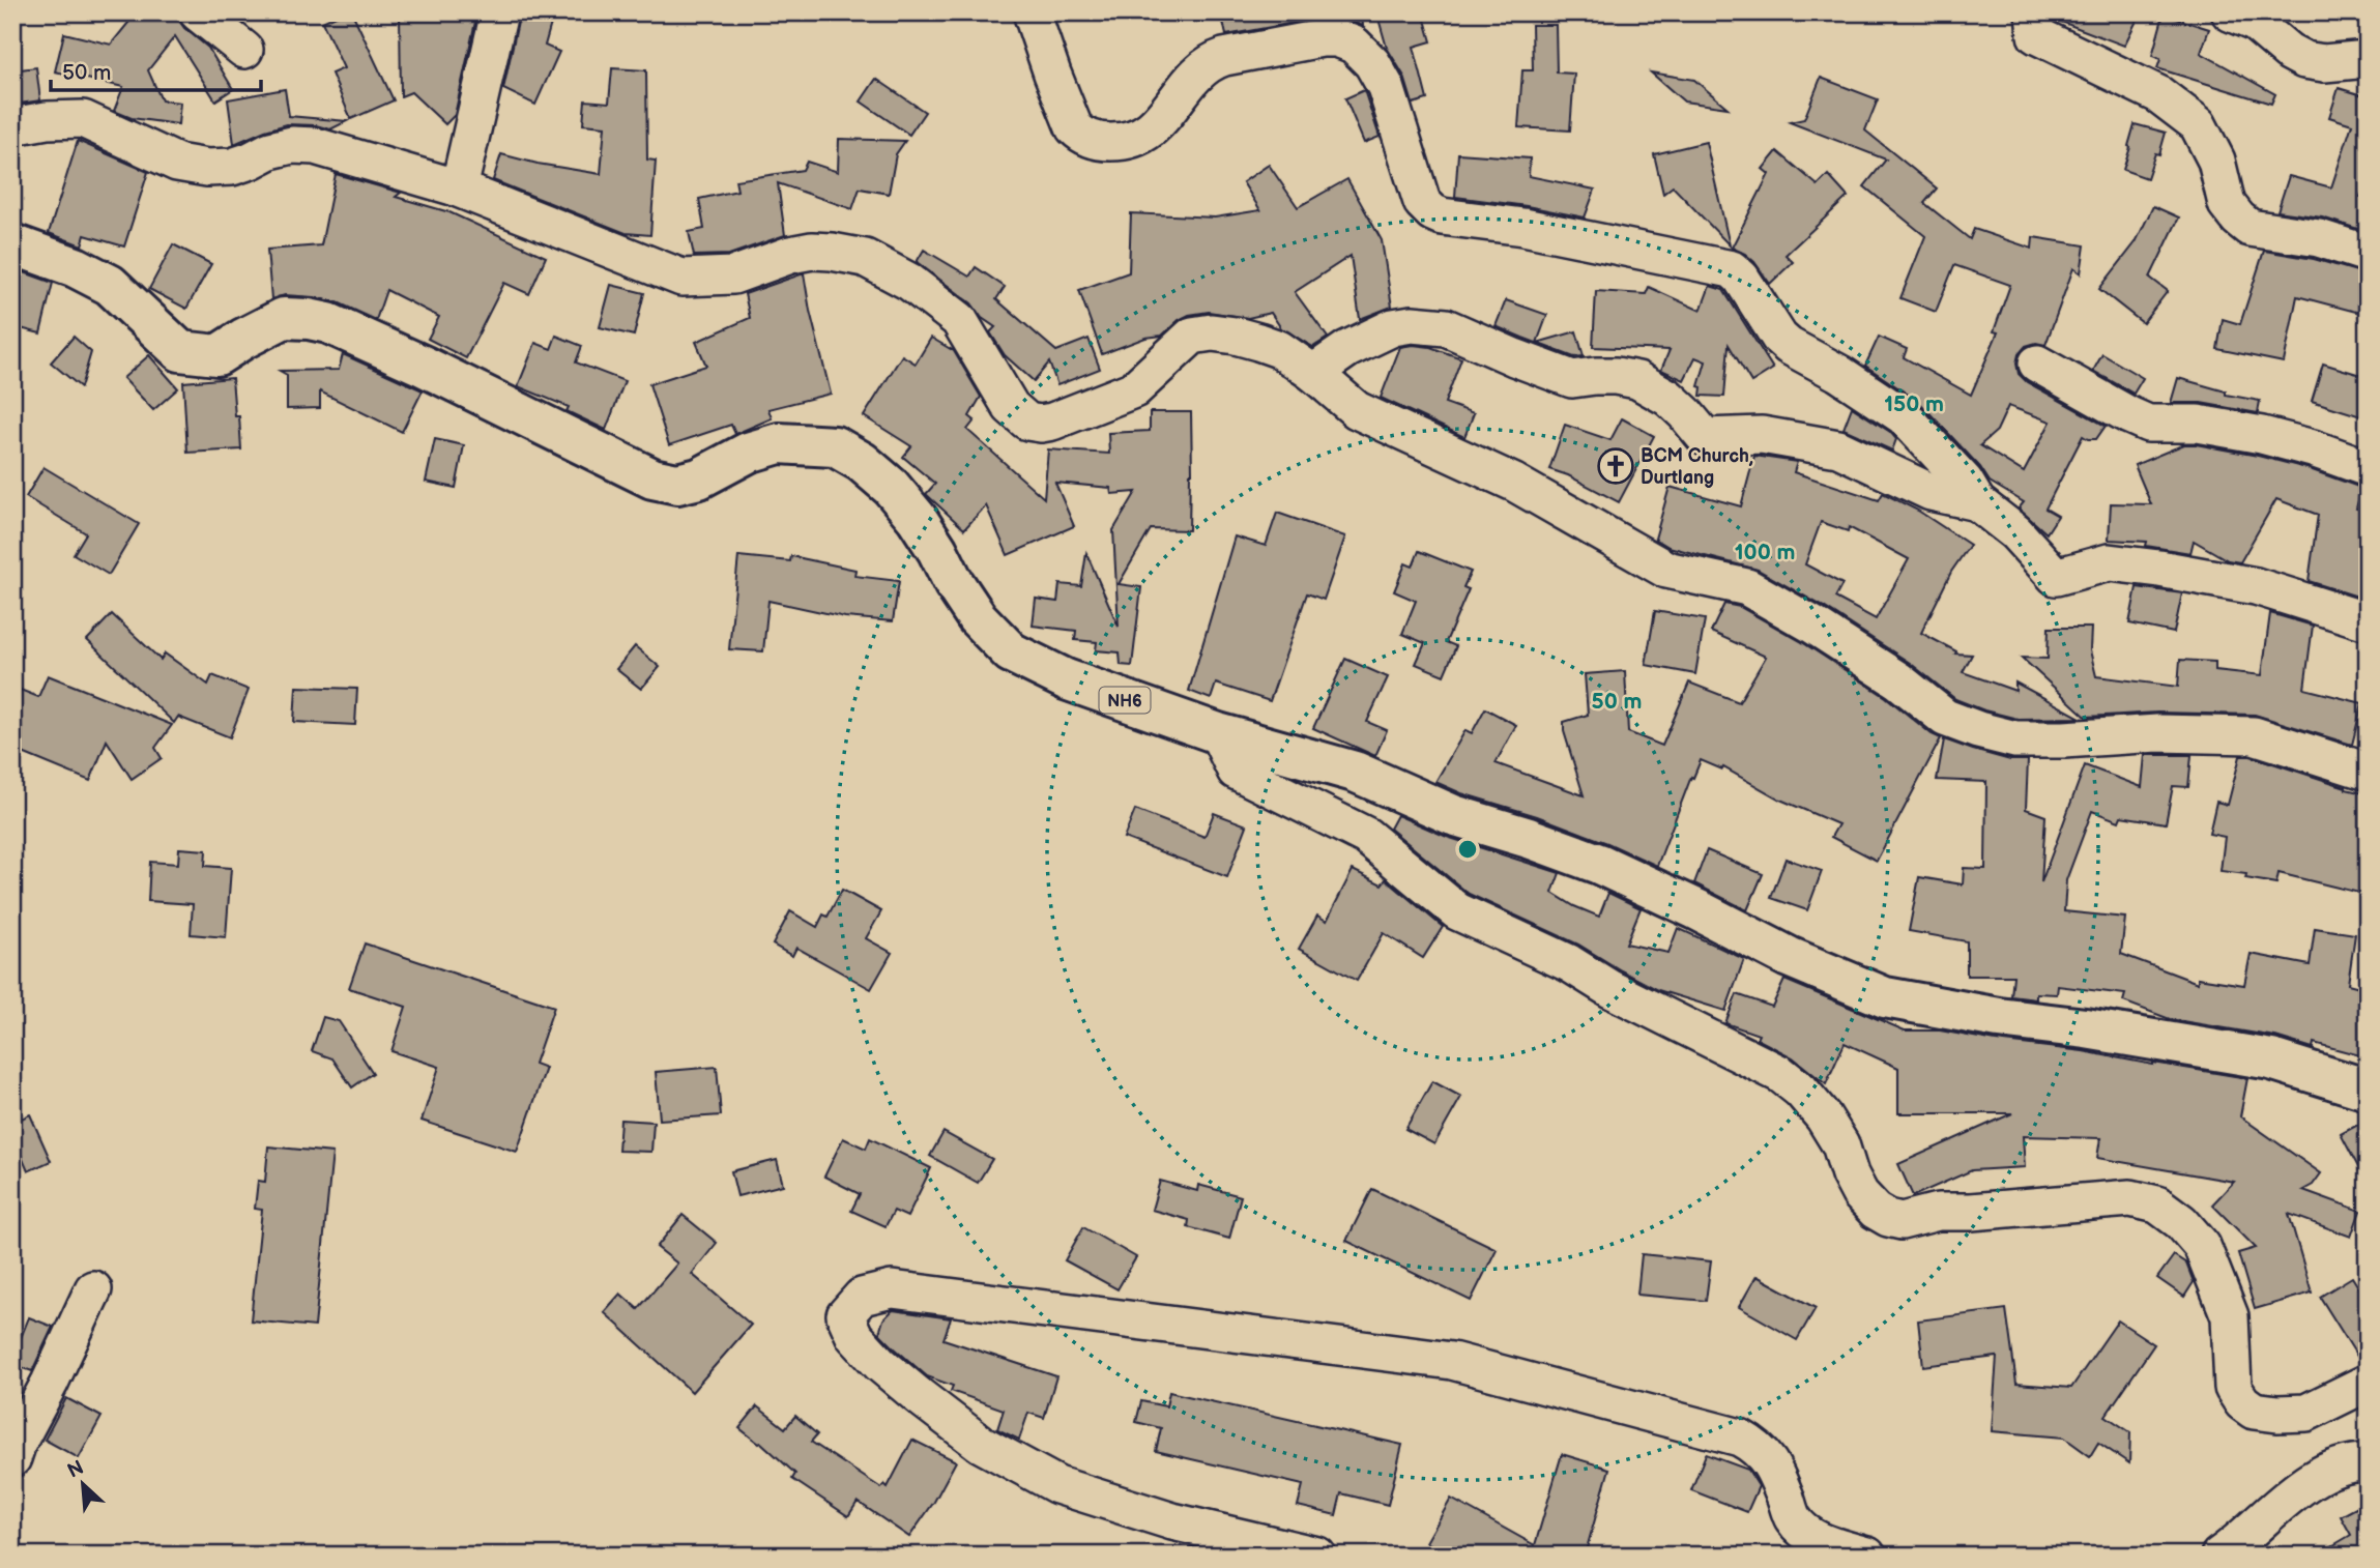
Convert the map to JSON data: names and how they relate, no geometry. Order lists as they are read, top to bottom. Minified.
{"streets":{"highway":["NH6"]},"places":{"church":["BCM Church, Durtlang"]},"scale_bar":"50 m","north":"top left","rings":["150 m","100 m","50 m"]}
